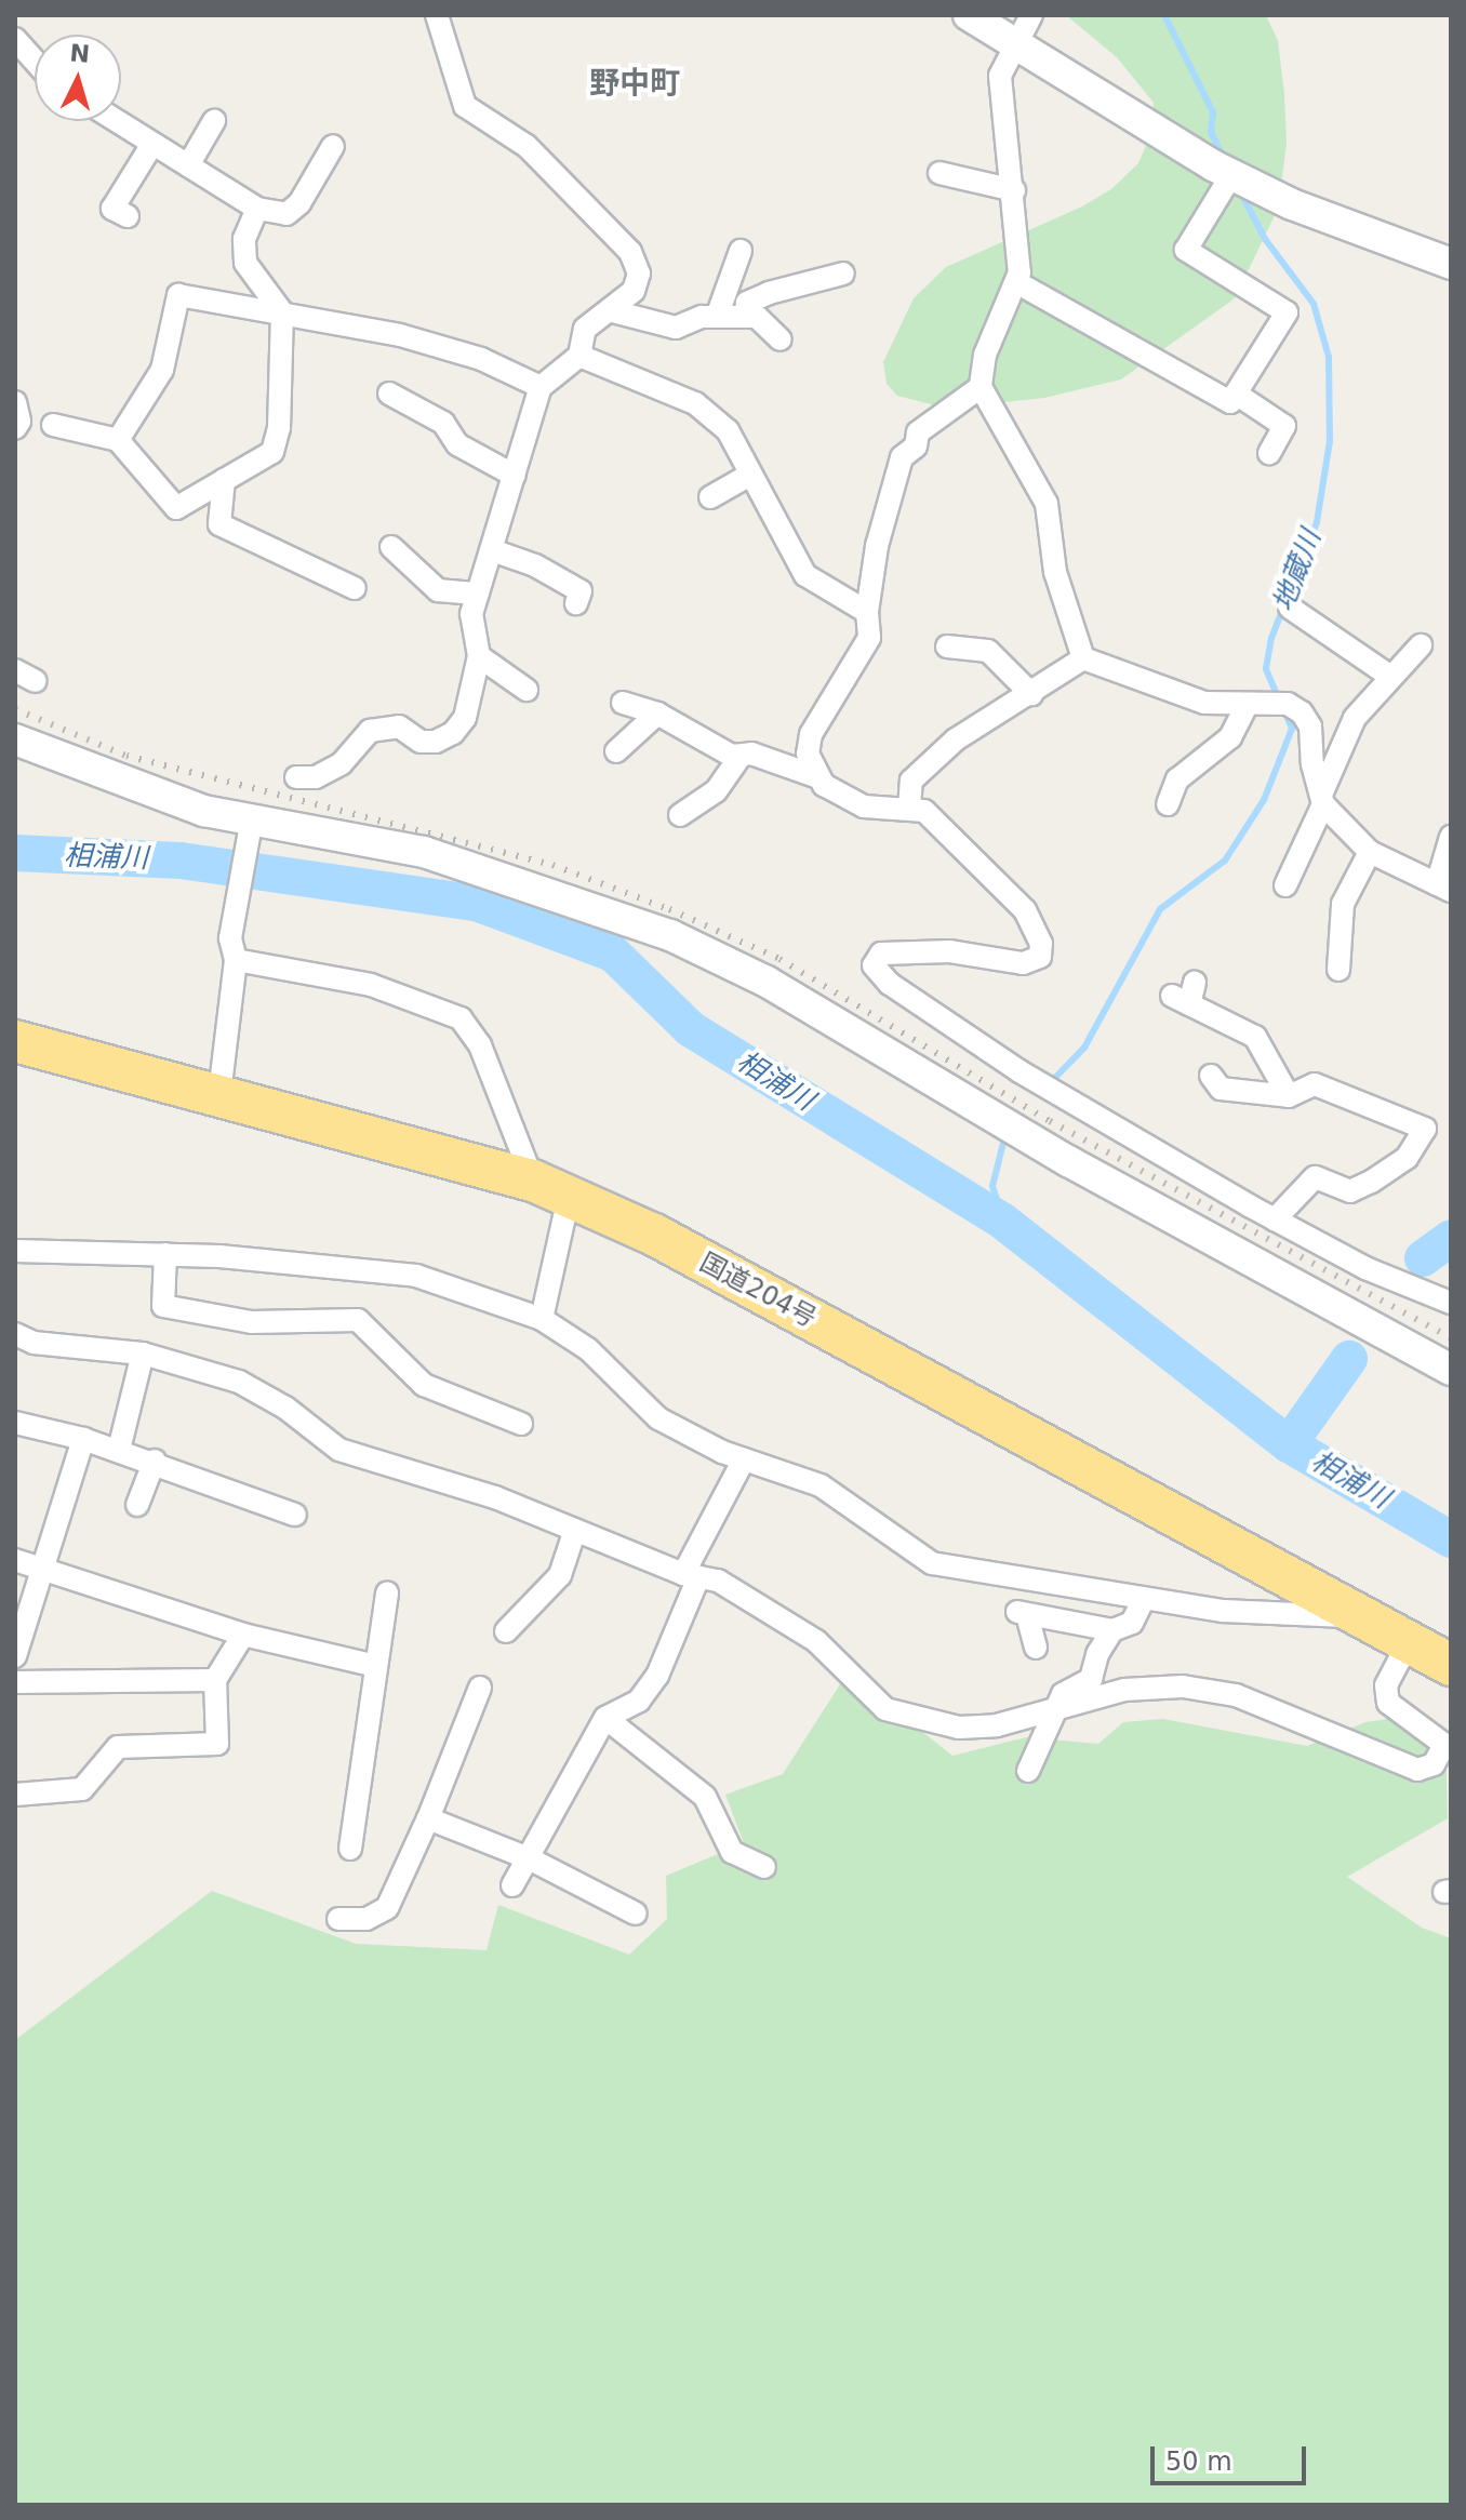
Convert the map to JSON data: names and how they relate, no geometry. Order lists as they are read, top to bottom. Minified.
{"streets":{"highway":["国道204号"]},"districts":["野中町"],"water":["地蔵川","相浦川"],"scale_bar":"50 m","north":"top"}
